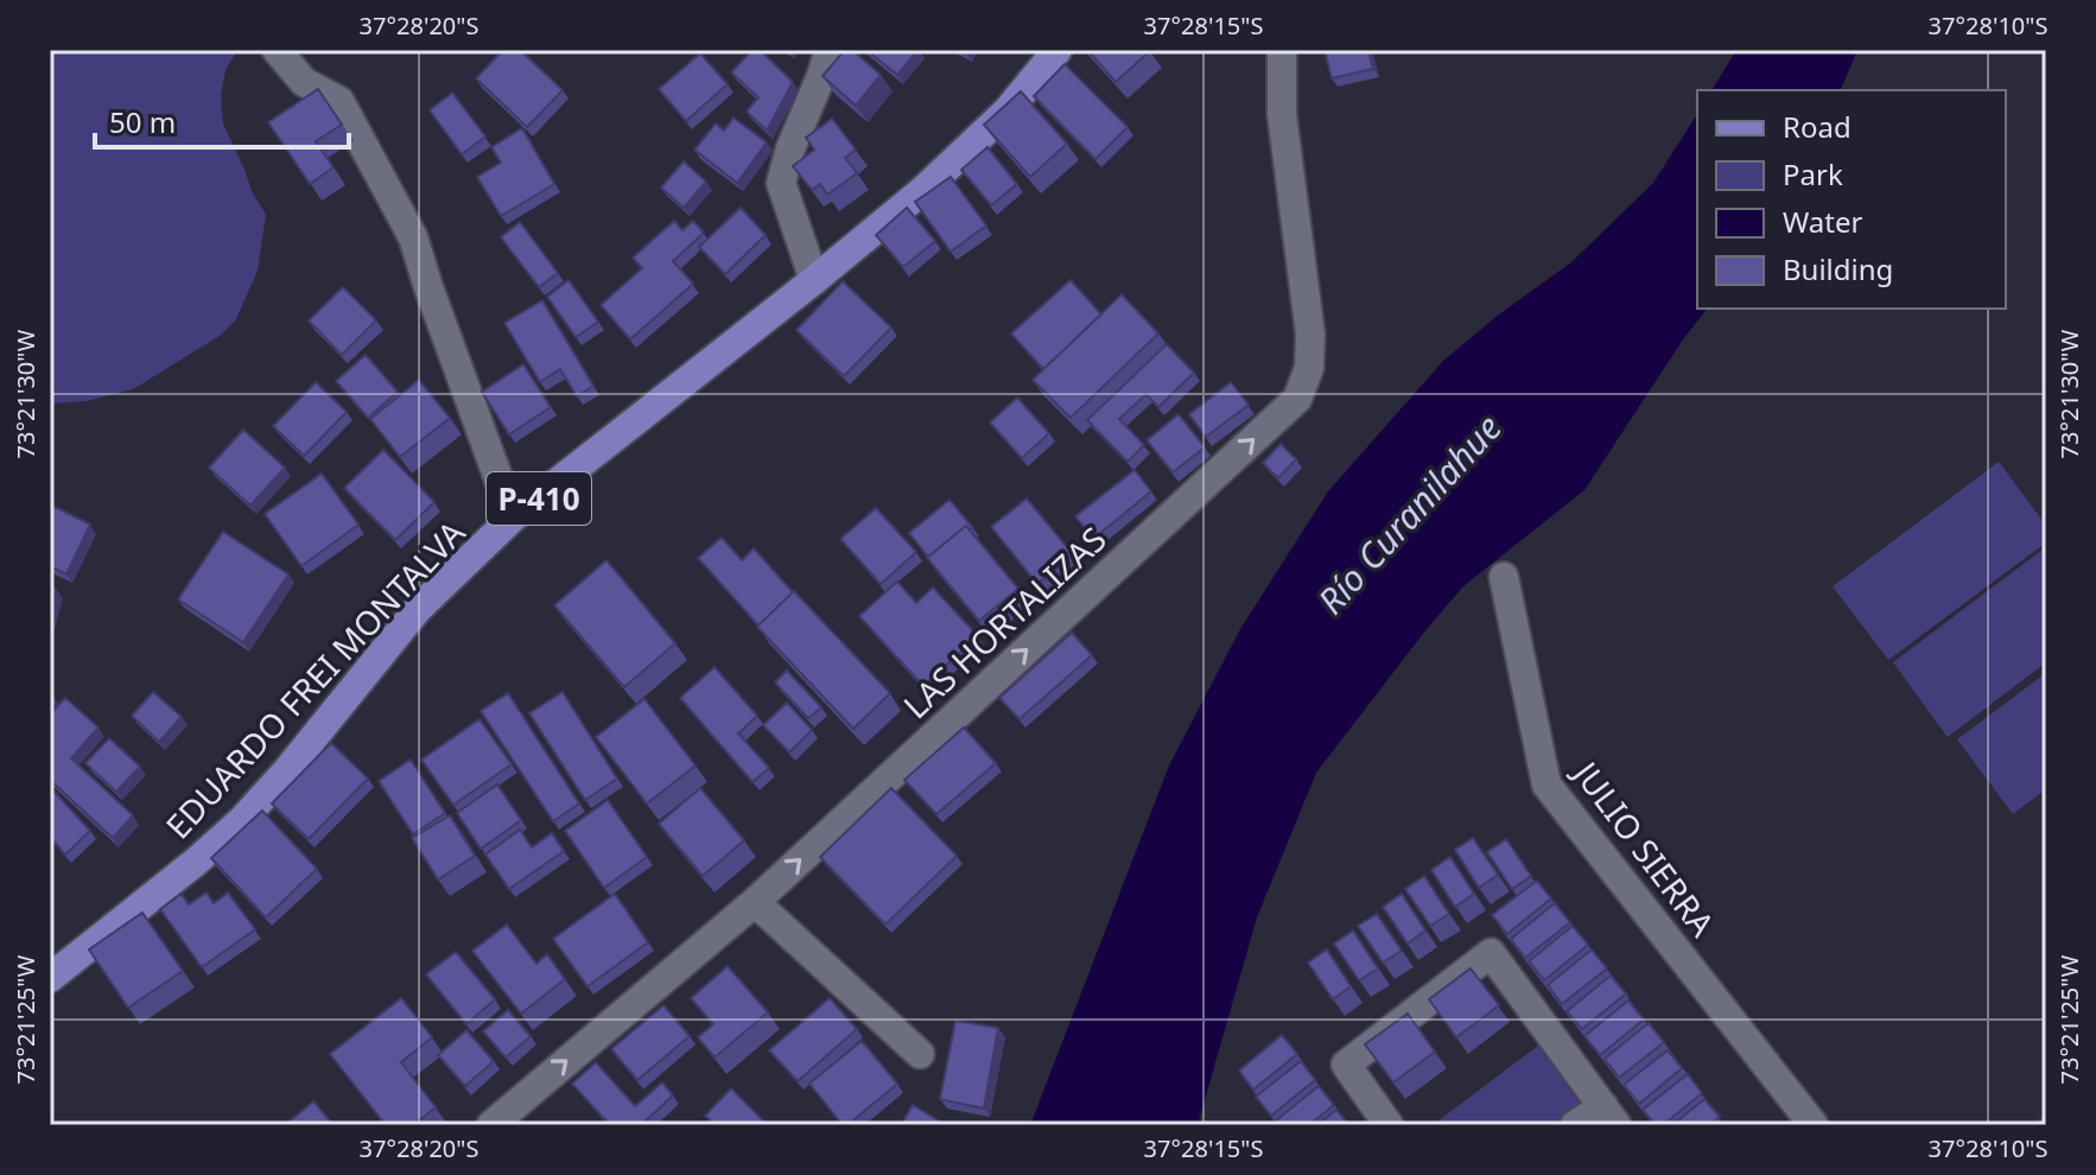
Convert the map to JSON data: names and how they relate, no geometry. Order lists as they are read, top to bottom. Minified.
{"streets":{"main road":["P-410","EDUARDO FREI MONTALVA"],"street":["LAS HORTALIZAS","JULIO SIERRA"]},"one_way":["LAS HORTALIZAS"],"water":["Río Curanilahue"],"legend":["Road","Park","Water","Building"],"scale_bar":"50 m","coordinates":["37°28'20\"S","37°28'15\"S","37°28'10\"S","73°21'30\"W","73°21'25\"W"]}
